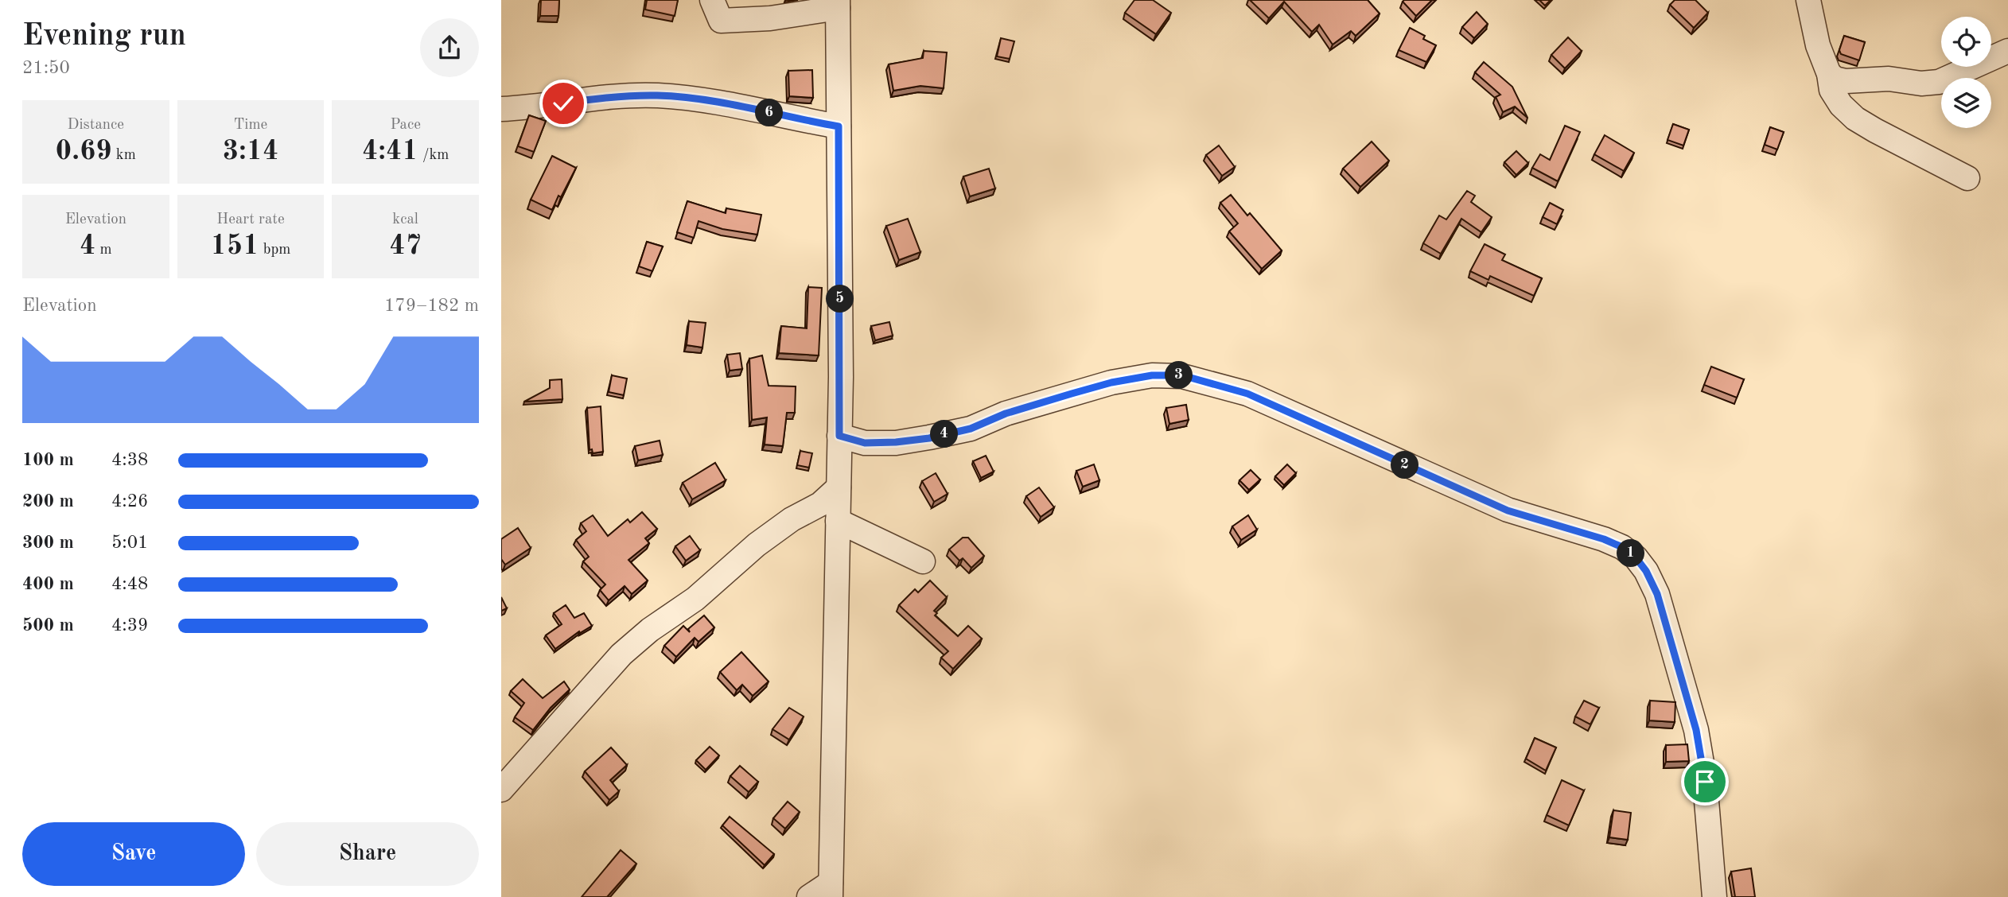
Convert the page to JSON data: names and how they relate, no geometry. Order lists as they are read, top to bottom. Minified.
{"page":{"heading":["Evening run","21:50"],"stats":[["Distance","0.69 km"],["Time","3:14"],["Pace","4:41 /km"],["Elevation","4 m"],["Heart rate","151 bpm"],["kcal","47"]],"pins":["6","5","3","4","2","1"],"chart":["Elevation","179–182 m"],"list":[{"name":"100 m","note":"4:38"},{"name":"200 m","note":"4:26"},{"name":"300 m","note":"5:01"},{"name":"400 m","note":"4:48"},{"name":"500 m","note":"4:39"}],"buttons":["Save","Share"]}}
